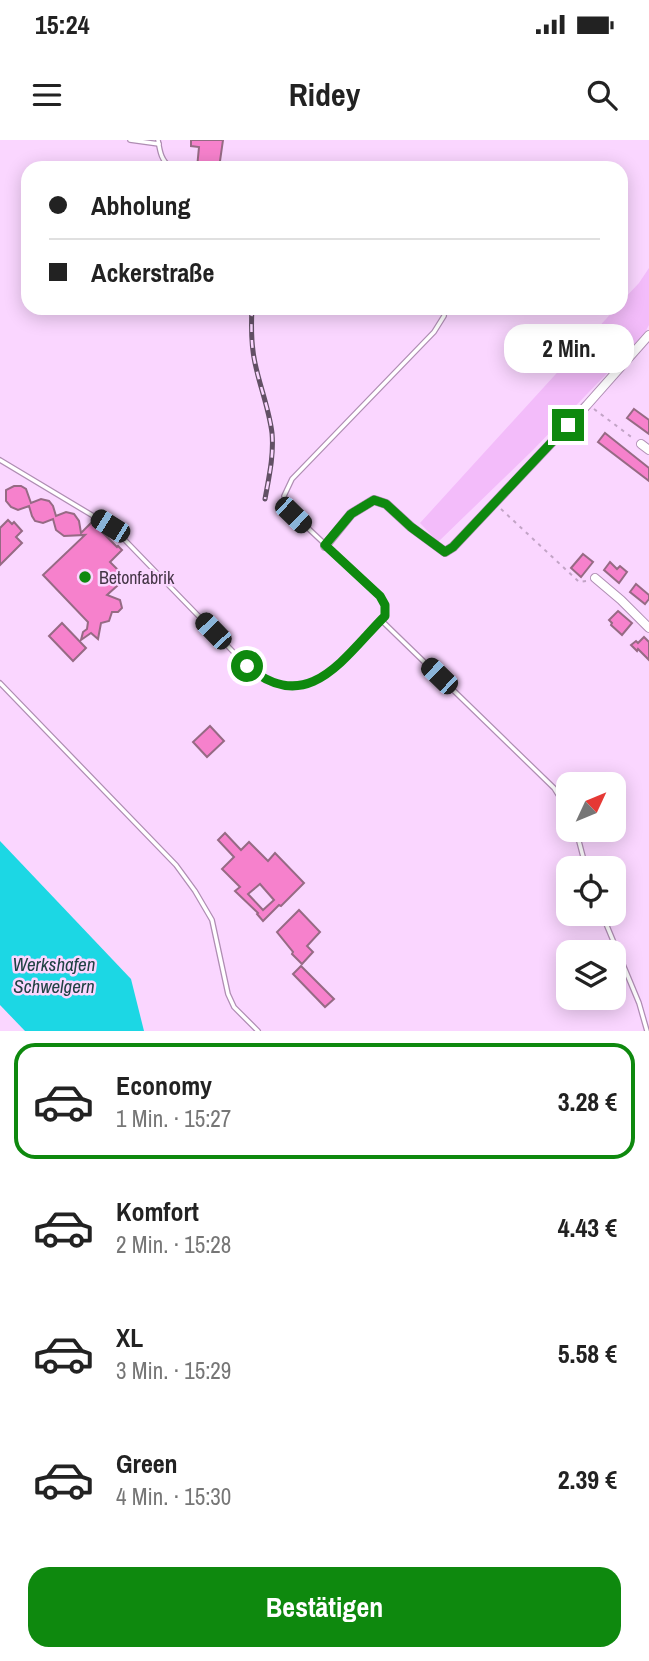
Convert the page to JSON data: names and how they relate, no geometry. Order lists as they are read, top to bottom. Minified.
{"water":["Werkshafen Schwelgern"],"places":["Betonfabrik"],"north":"top right","page":{"status":"15:24","header":"Ridey","banner":["Abholung","Ackerstraße"],"bubble":"2 Min.","list":[{"name":"Economy","note":"1 Min. · 15:27","value":"3.28 €"},{"name":"Komfort","note":"2 Min. · 15:28","value":"4.43 €"},{"name":"XL","note":"3 Min. · 15:29","value":"5.58 €"},{"name":"Green","note":"4 Min. · 15:30","value":"2.39 €"}],"buttons":"Bestätigen"}}
